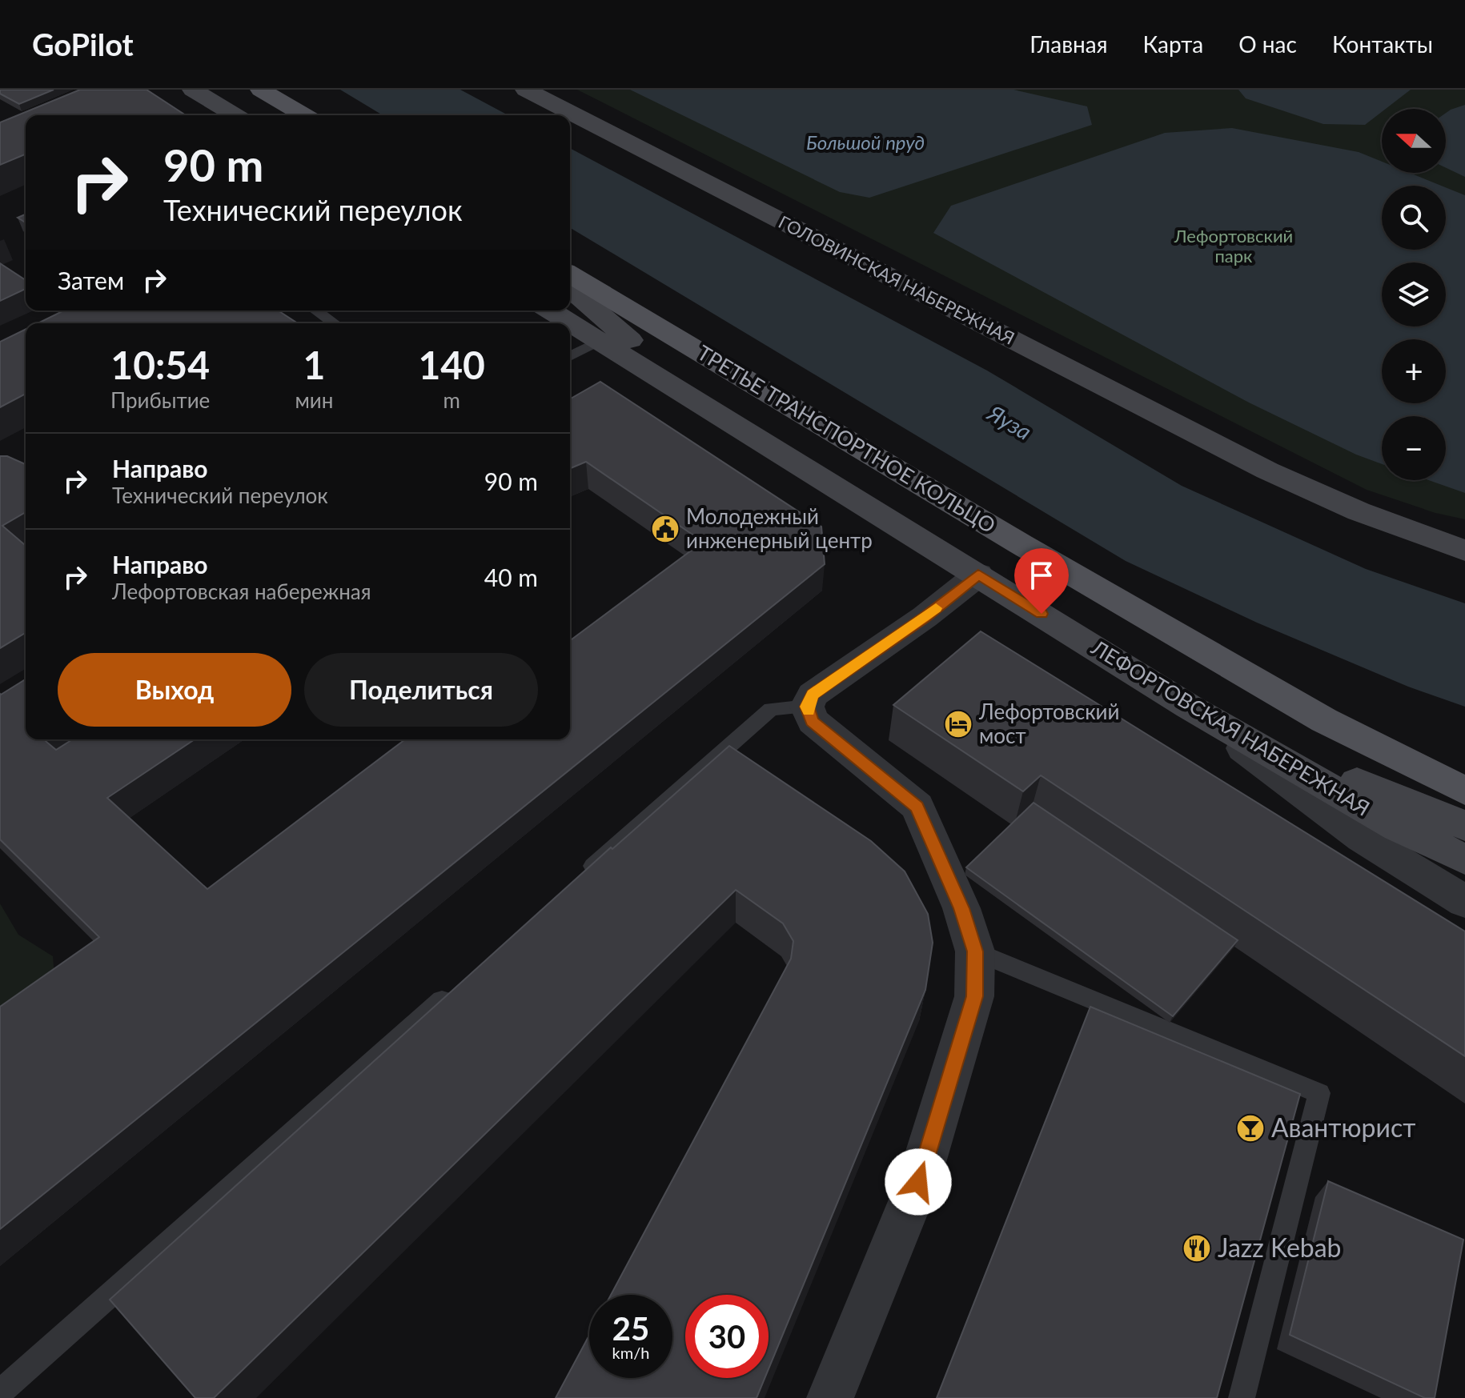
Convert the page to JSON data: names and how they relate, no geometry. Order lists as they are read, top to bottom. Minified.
{"streets":{"main road":["ГОЛОВИНСКАЯ НАБЕРЕЖНАЯ","ТРЕТЬЕ ТРАНСПОРТНОЕ КОЛЬЦО","ЛЕФОРТОВСКАЯ НАБЕРЕЖНАЯ"]},"water":["Большой пруд","Яуза"],"parks":["Лефортовский парк"],"places":{"public building":["Молодежный инженерный центр"],"hotel":["Лефортовский мост"],"bar":["Авантюрист"],"restaurant":["Jazz Kebab"]},"north":"left","page":{"header":"GoPilot","nav":["Главная","Карта","О нас","Контакты"],"map_buttons":["+","−"],"turn":["90 m","Технический переулок"],"then":"Затем","eta":["10:54","Прибытие","1","мин","140","m"],"list":[{"name":"Направо","note":"Технический переулок","value":"90 m"},{"name":"Направо","note":"Лефортовская набережная","value":"40 m"}],"buttons":["Выход","Поделиться"],"speed":"25 km/h","limit":"30"}}
